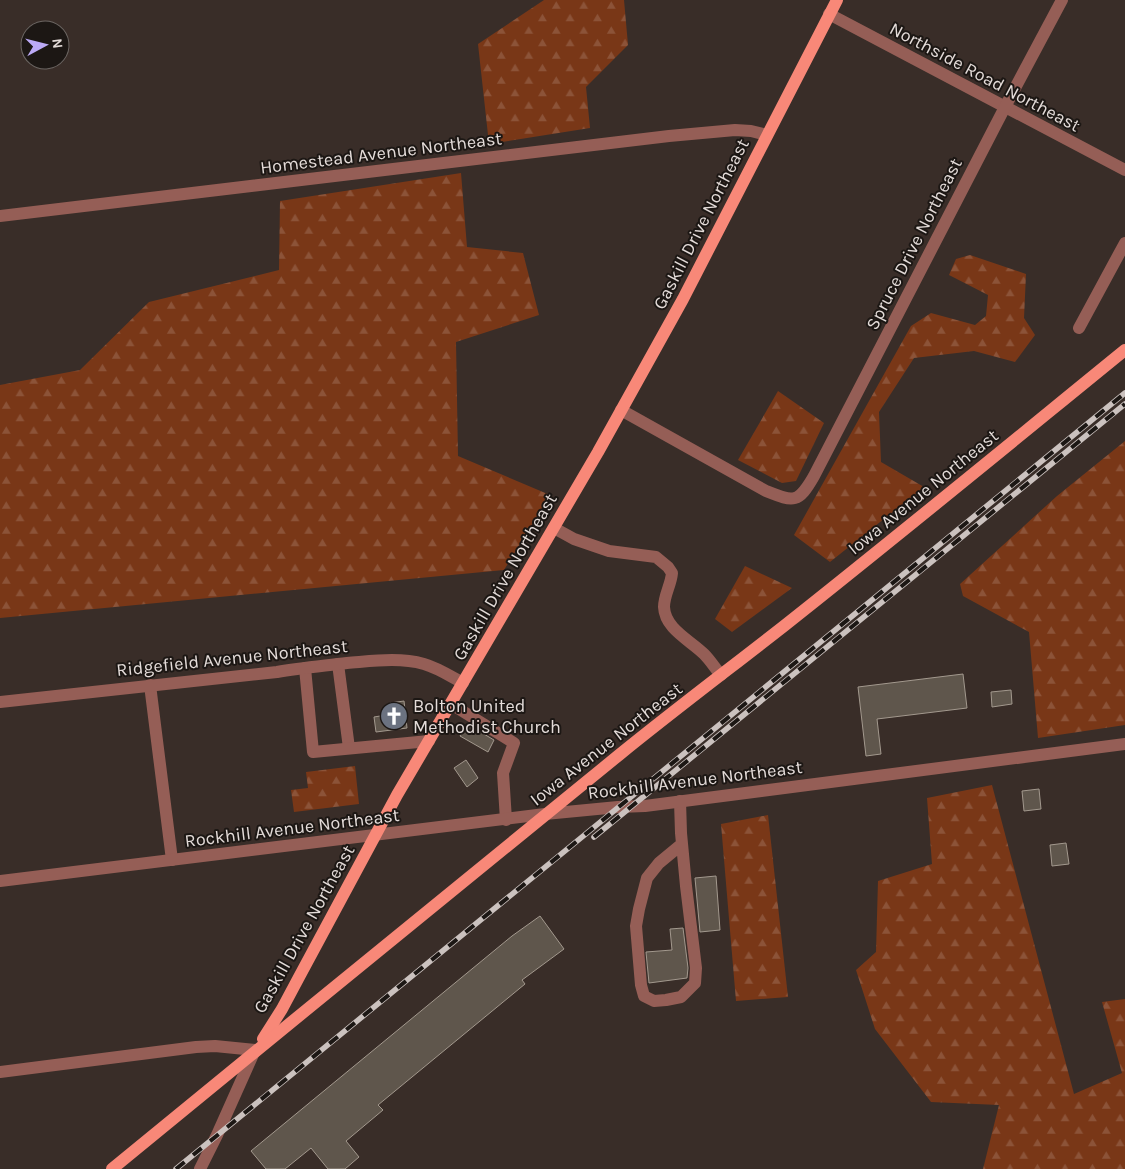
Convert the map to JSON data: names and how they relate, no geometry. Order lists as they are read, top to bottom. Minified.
{"streets":{"main road":["Gaskill Drive Northeast","Iowa Avenue Northeast"],"street":["Northside Road Northeast","Homestead Avenue Northeast","Spruce Drive Northeast","Ridgefield Avenue Northeast","Rockhill Avenue Northeast"]},"crossings":[["Northside Road Northeast","Gaskill Drive Northeast"],["Northside Road Northeast","Spruce Drive Northeast"],["Homestead Avenue Northeast","Gaskill Drive Northeast"],["Gaskill Drive Northeast","Spruce Drive Northeast"],["Gaskill Drive Northeast","Iowa Avenue Northeast"],["Gaskill Drive Northeast","Ridgefield Avenue Northeast"],["Gaskill Drive Northeast","Rockhill Avenue Northeast"],["Iowa Avenue Northeast","Rockhill Avenue Northeast"]],"places":{"church":["Bolton United Methodist Church"]},"north":"right"}
